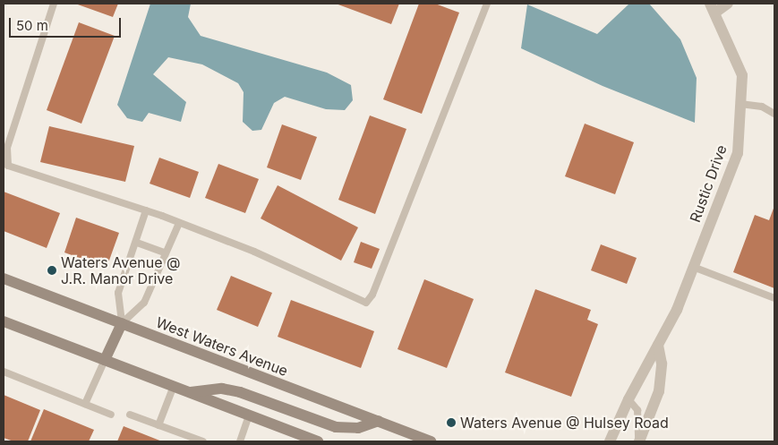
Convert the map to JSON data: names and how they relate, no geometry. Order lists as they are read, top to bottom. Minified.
{"streets":{"main road":["West Waters Avenue"],"street":["Rustic Drive"]},"places":["Waters Avenue @ J.R. Manor Drive","Waters Avenue @ Hulsey Road"],"scale_bar":"50 m"}
